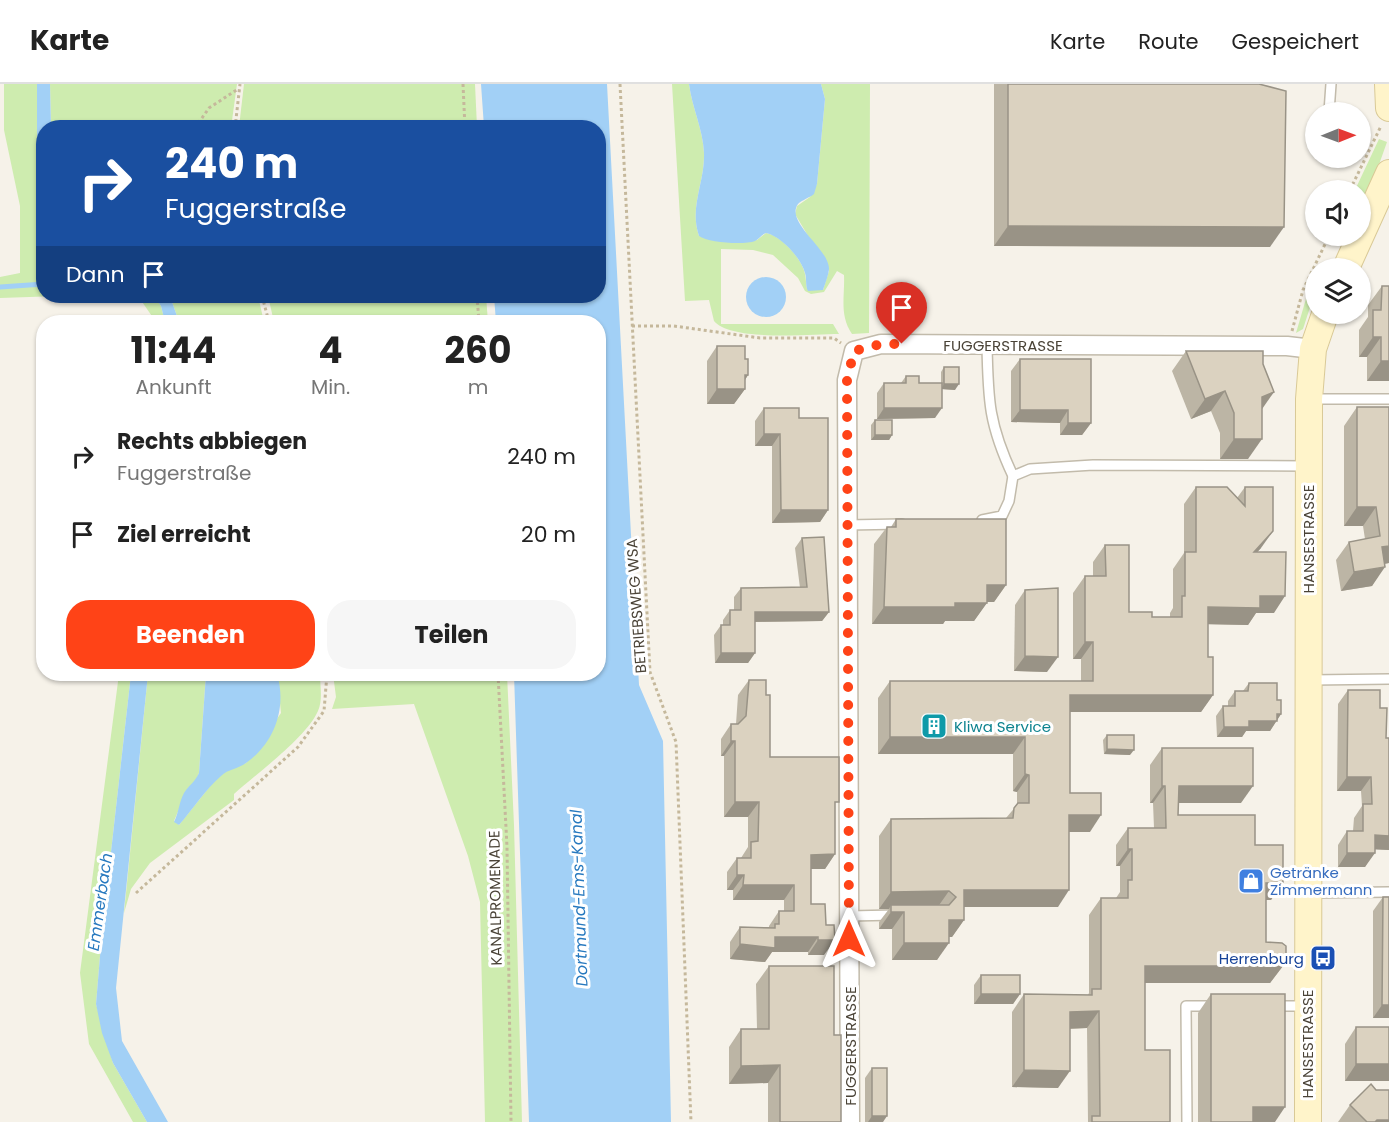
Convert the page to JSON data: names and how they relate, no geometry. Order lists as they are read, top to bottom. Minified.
{"streets":{"main road":["HANSESTRASSE"],"street":["FUGGERSTRASSE"],"path":["BETRIEBSWEG WSA","KANALPROMENADE"]},"crossings":[["FUGGERSTRASSE","HANSESTRASSE"]],"water":["Dortmund-Ems-Kanal","Emmerbach"],"places":{"building":["Kliwa Service"],"shop":["Getränke Zimmermann"],"bus stop":["Herrenburg"]},"north":"right","page":{"header":"Karte","nav":["Karte","Route","Gespeichert"],"turn":["240 m","Fuggerstraße"],"then":"Dann","eta":["11:44","Ankunft","4","Min.","260","m"],"list":[{"name":"Rechts abbiegen","note":"Fuggerstraße","value":"240 m"},{"name":"Ziel erreicht","value":"20 m"}],"buttons":["Beenden","Teilen"]}}
